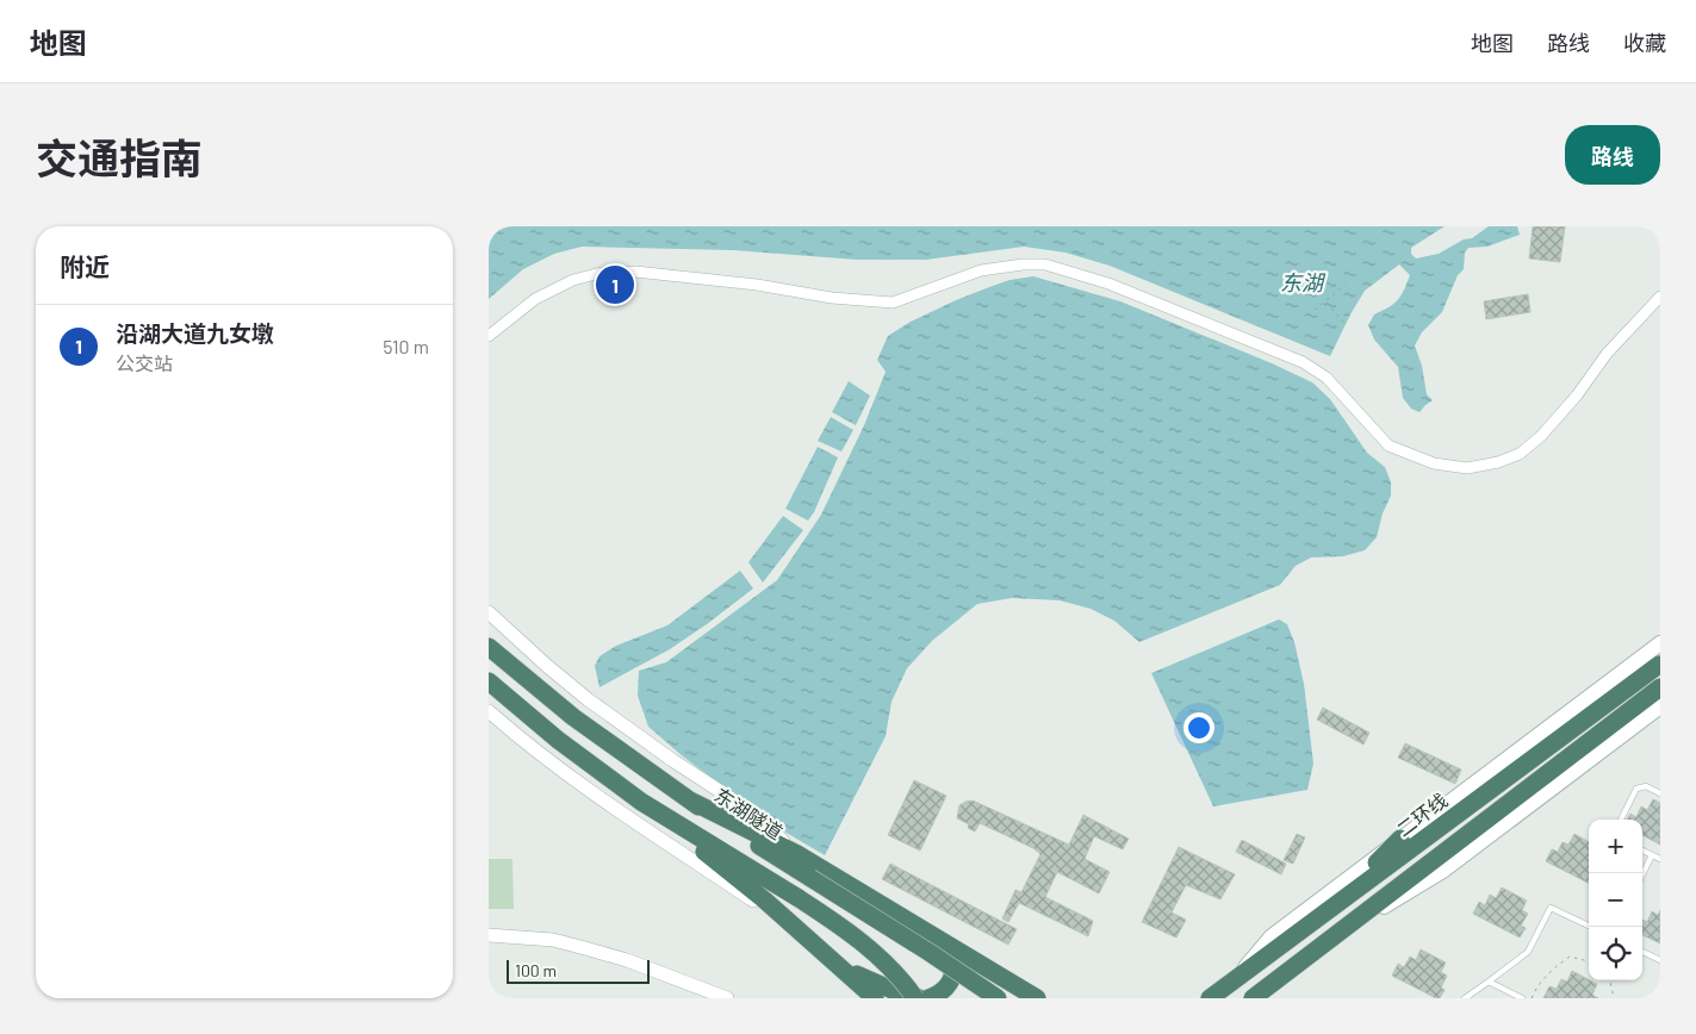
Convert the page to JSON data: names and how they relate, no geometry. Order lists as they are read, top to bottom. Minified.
{"streets":{"highway":["东湖隧道","二环线"]},"water":["东湖"],"scale_bar":"100 m","page":{"header":"地图","nav":["地图","路线","收藏"],"title":"交通指南","buttons":"路线","heading":"附近","pins":"1","list":[{"mark":"1","name":"沿湖大道九女墩","note":"公交站","value":"510 m"}],"map_buttons":["+","−"],"scale":"100 m"}}
